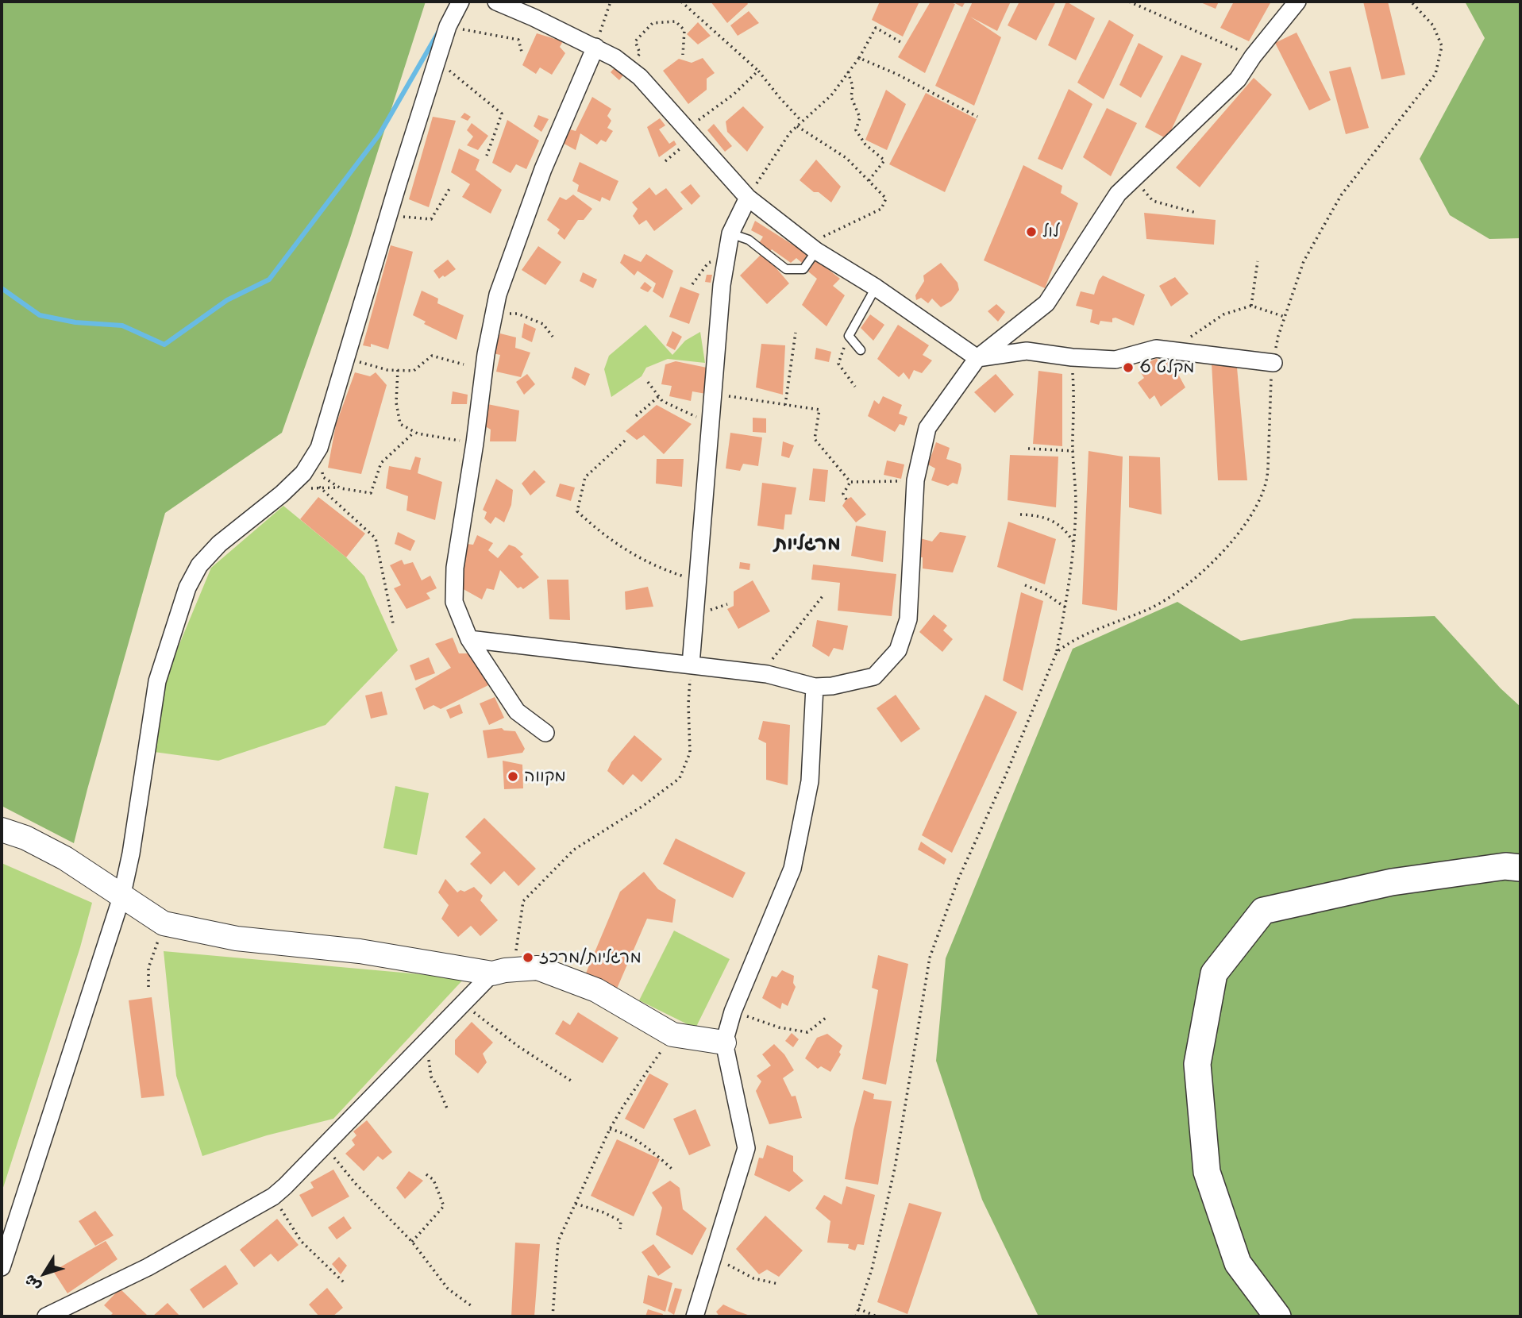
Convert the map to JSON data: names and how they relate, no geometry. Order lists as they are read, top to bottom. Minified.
{"districts":["מרגליות"],"places":["לול","מקלט 6","מקווה","מרגליות/מרכז"],"north":"bottom left"}
